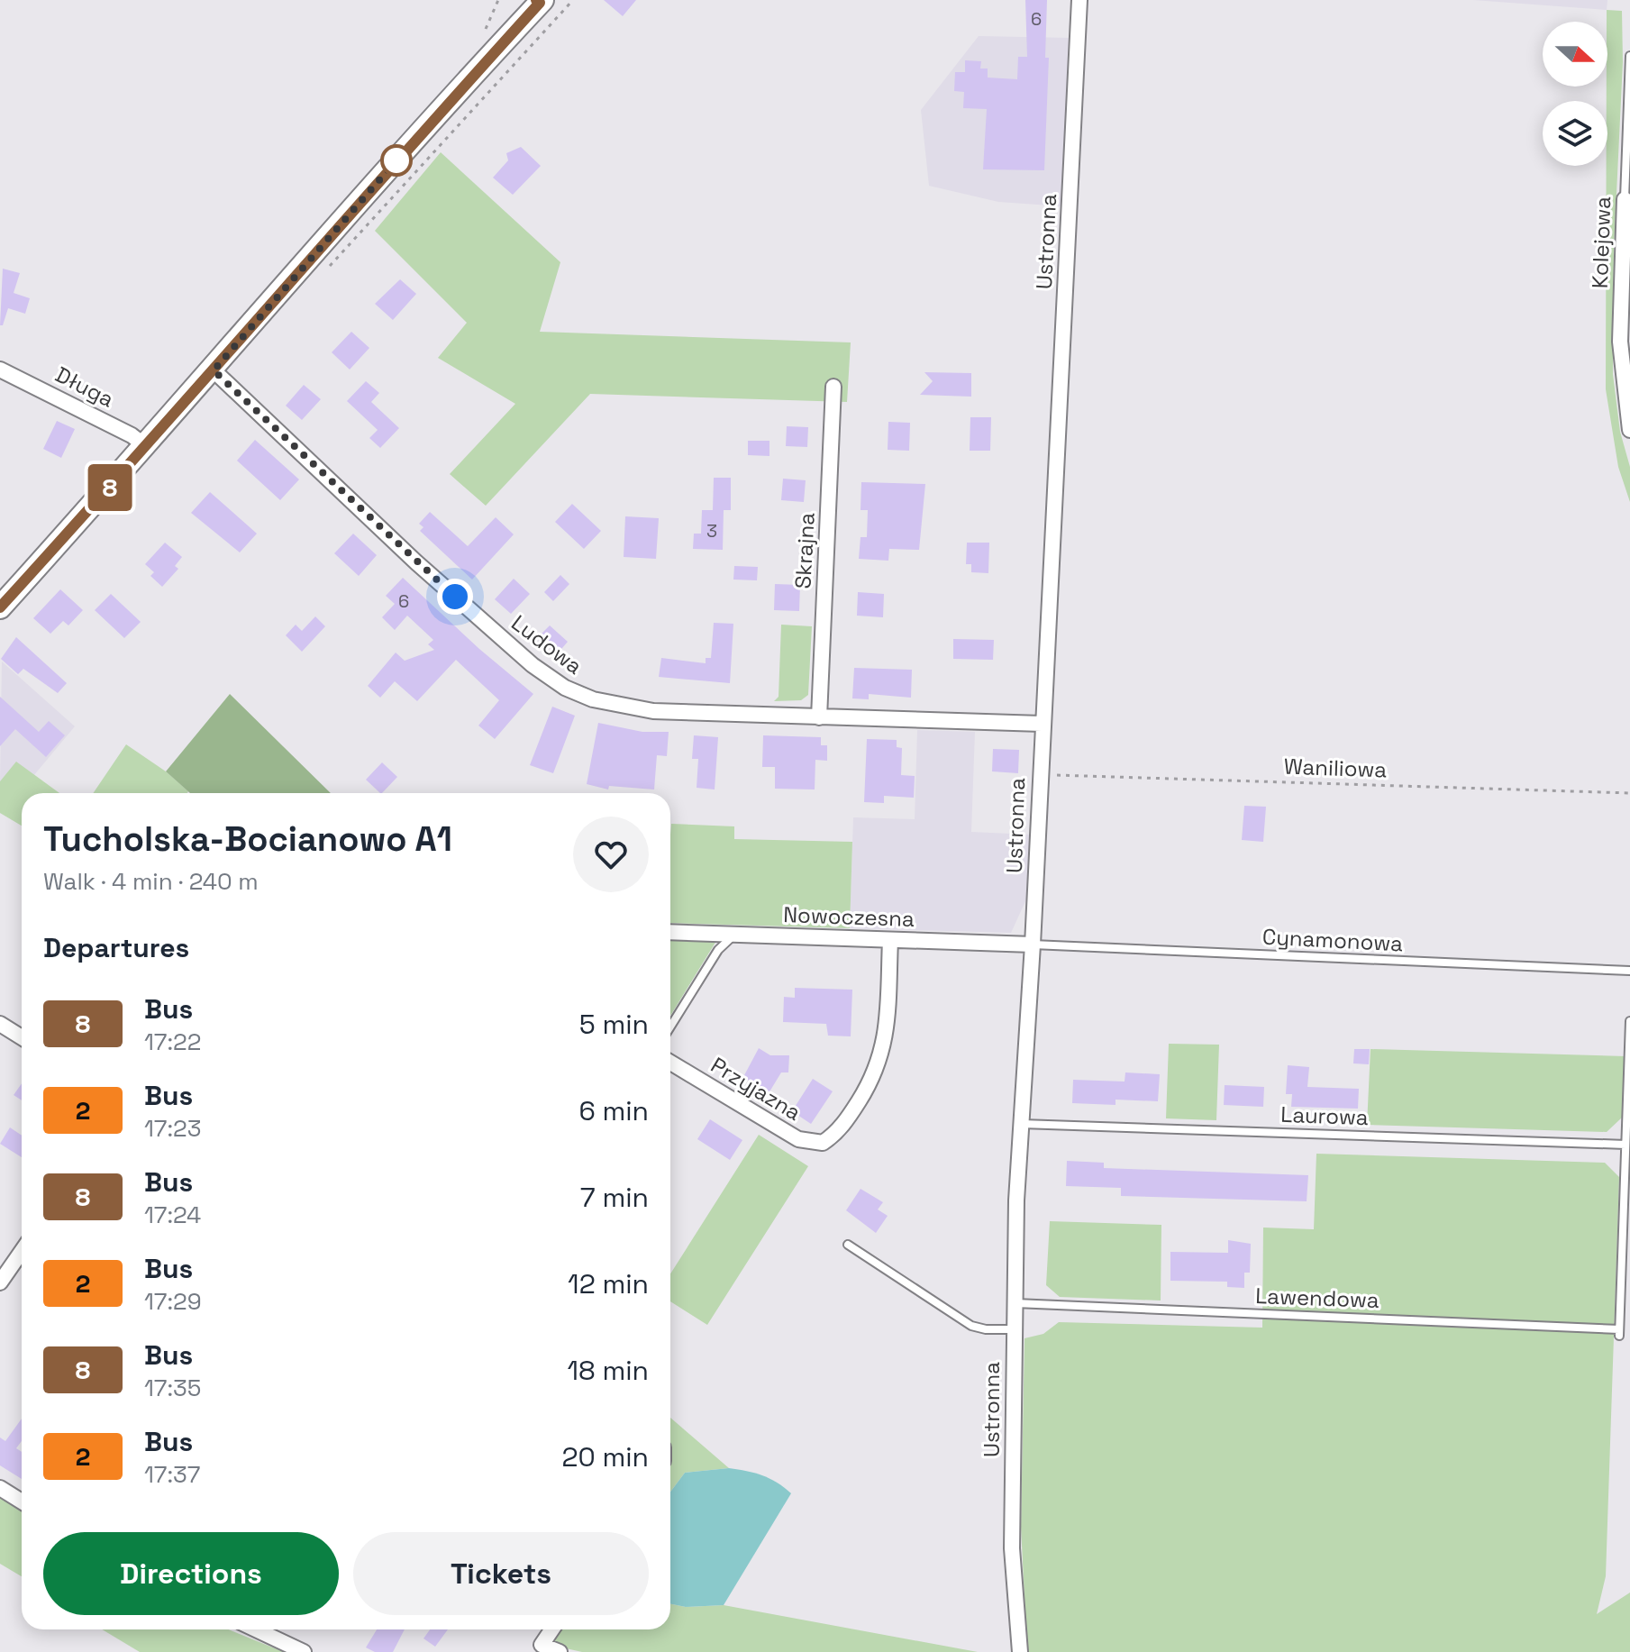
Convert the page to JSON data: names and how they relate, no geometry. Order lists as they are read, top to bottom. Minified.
{"streets":{"street":["Ustronna","Kolejowa","Długa","Skrajna","Ludowa","Nowoczesna","Przyjazna"],"lane":["Cynamonowa","Laurowa","Lawendowa"],"path":["Waniliowa"]},"crossings":[["Ustronna","Ludowa"],["Ustronna","Waniliowa"],["Ustronna","Nowoczesna"],["Ustronna","Cynamonowa"],["Ustronna","Laurowa"],["Ustronna","Lawendowa"],["Skrajna","Ludowa"],["Nowoczesna","Cynamonowa"],["Nowoczesna","Przyjazna"],["Laurowa","Lawendowa"]],"lines":["bus line 8"],"house_numbers":["6","3","6"],"north":"right","page":{"on_map":"8","heading":[["Tucholska-Bocianowo A1","Walk · 4 min · 240 m"],"Departures"],"list":[{"mark":"8","name":"Bus","note":"17:22","value":"5 min"},{"mark":"2","name":"Bus","note":"17:23","value":"6 min"},{"mark":"8","name":"Bus","note":"17:24","value":"7 min"},{"mark":"2","name":"Bus","note":"17:29","value":"12 min"},{"mark":"8","name":"Bus","note":"17:35","value":"18 min"},{"mark":"2","name":"Bus","note":"17:37","value":"20 min"}],"buttons":["Directions","Tickets"]}}
